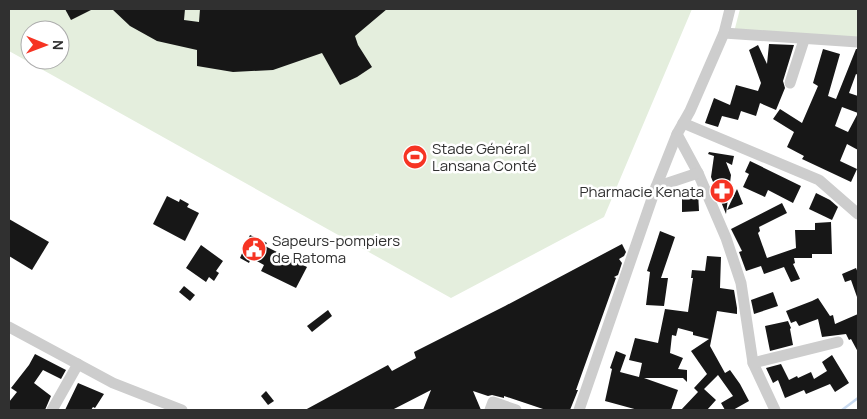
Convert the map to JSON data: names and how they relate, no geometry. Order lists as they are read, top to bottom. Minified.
{"places":{"sports":["Stade Général Lansana Conté"],"pharmacy":["Pharmacie Kenata"],"public building":["Sapeurs-pompiers de Ratoma"]},"north":"right"}
